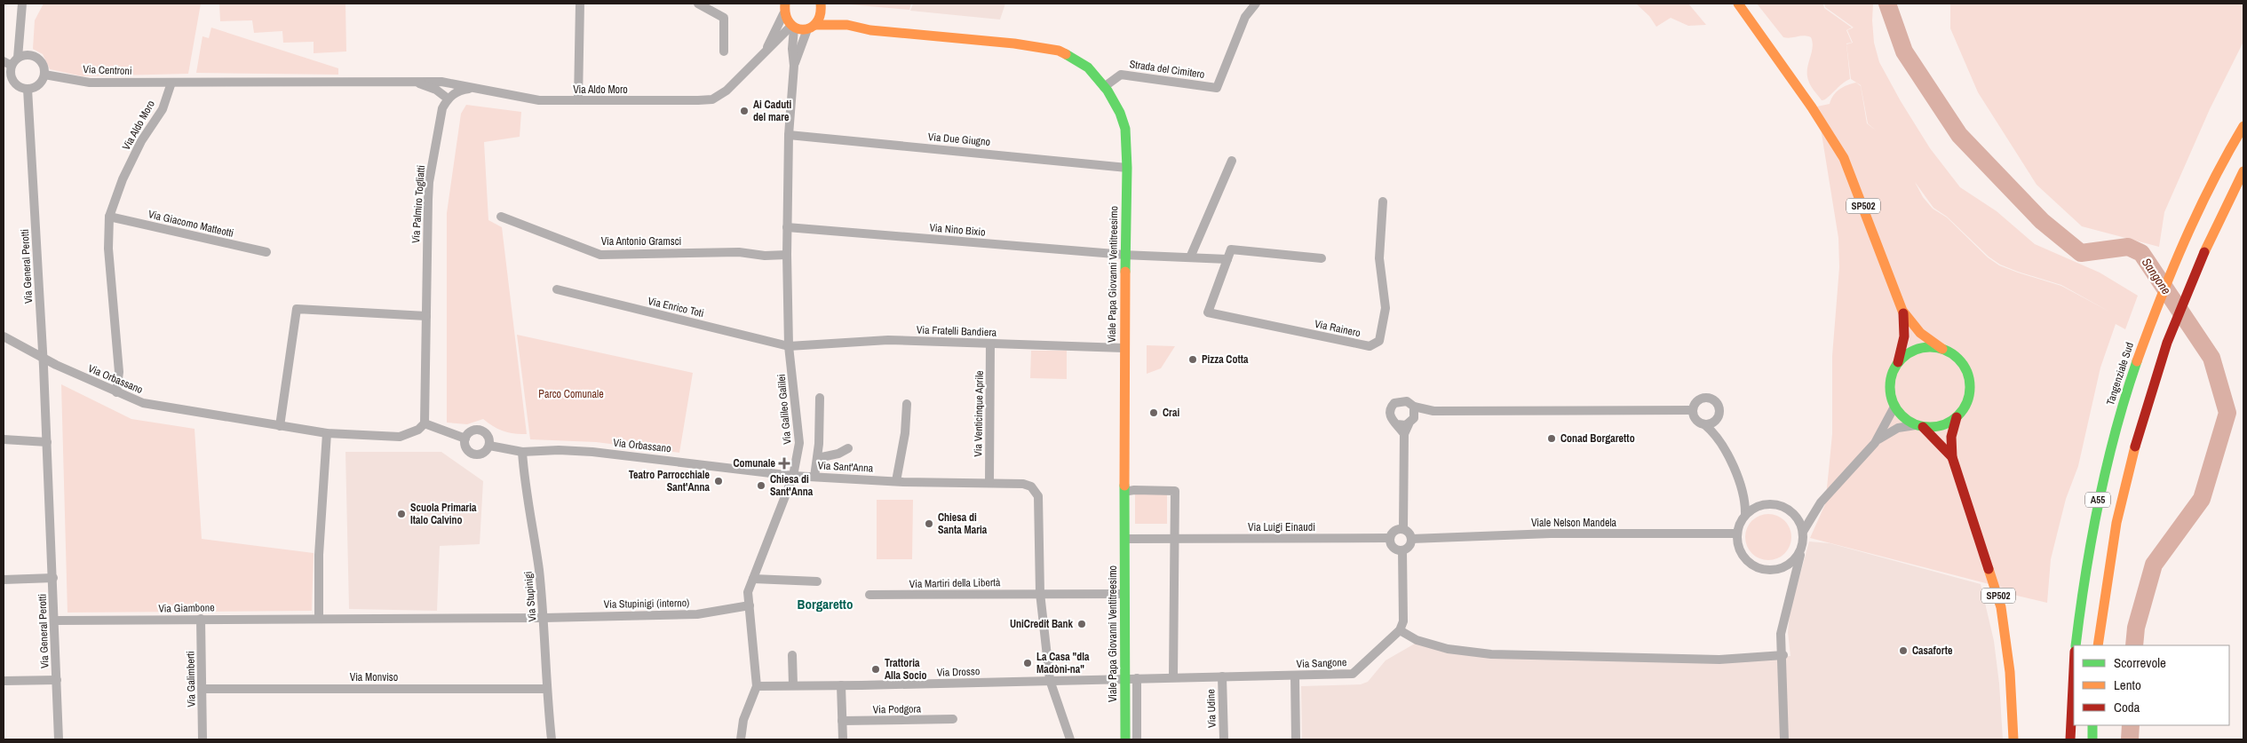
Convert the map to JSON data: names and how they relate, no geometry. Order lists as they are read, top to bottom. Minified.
{"streets":{"main road":["SP502","Viale Papa Giovanni Ventitreesimo","Tangenziale Sud","A55"],"street":["Strada del Cimitero","Via Centroni","Via Aldo Moro","Via Due Giugno","Via Palmiro Togliatti","Via Giacomo Matteotti","Via Nino Bixio","Via Antonio Gramsci","Via General Perotti","Via Enrico Toti","Via Rainero","Via Fratelli Bandiera","Via Orbassano","Via Galileo Galilei","Via Venticinque Aprile","Via Sant'Anna","Viale Nelson Mandela","Via Luigi Einaudi","Via Martiri della Libertà","Via Stupinigi","Via Stupinigi (interno)","Via Giambone","Via Sangone","Via Drosso","Via Monviso","Via Galimberti","Via Udine","Via Podgora"]},"crossings":[["Strada del Cimitero","Viale Papa Giovanni Ventitreesimo"],["Via Centroni","Via Aldo Moro"],["Via Centroni","Via General Perotti"],["Via Aldo Moro","Via Palmiro Togliatti"],["Via Aldo Moro","Via Giacomo Matteotti"],["Via Aldo Moro","Viale Papa Giovanni Ventitreesimo"],["Via Aldo Moro","Via Orbassano"],["Via Aldo Moro","Via Galileo Galilei"],["Via Due Giugno","Viale Papa Giovanni Ventitreesimo"],["Via Due Giugno","Via Galileo Galilei"],["Via Palmiro Togliatti","Via Orbassano"],["Via Nino Bixio","Viale Papa Giovanni Ventitreesimo"],["Via Nino Bixio","Via Galileo Galilei"],["Via Antonio Gramsci","Via Galileo Galilei"],["Via General Perotti","Via Orbassano"],["Via General Perotti","Via Giambone"],["Viale Papa Giovanni Ventitreesimo","Via Fratelli Bandiera"],["Viale Papa Giovanni Ventitreesimo","Via Galileo Galilei"],["Viale Papa Giovanni Ventitreesimo","Via Luigi Einaudi"],["Viale Papa Giovanni Ventitreesimo","Via Martiri della Libertà"],["Viale Papa Giovanni Ventitreesimo","Via Drosso"],["Via Enrico Toti","Via Fratelli Bandiera"],["Via Enrico Toti","Via Galileo Galilei"],["Via Fratelli Bandiera","Via Galileo Galilei"],["Via Fratelli Bandiera","Via Venticinque Aprile"],["Via Orbassano","Via Galileo Galilei"],["Via Orbassano","Via Sant'Anna"],["Via Orbassano","Via Stupinigi"],["Via Galileo Galilei","Via Sant'Anna"],["Via Galileo Galilei","Via Stupinigi (interno)"],["Via Galileo Galilei","Via Drosso"],["Via Venticinque Aprile","Via Sant'Anna"],["Viale Nelson Mandela","Via Luigi Einaudi"],["Via Stupinigi","Via Stupinigi (interno)"],["Via Stupinigi","Via Giambone"],["Via Stupinigi","Via Monviso"],["Via Stupinigi (interno)","Via Giambone"],["Via Giambone","Via Galimberti"],["Via Sangone","Via Drosso"],["Via Sangone","Via Udine"],["Via Monviso","Via Galimberti"]],"districts":["Borgaretto"],"water":["Sangone"],"parks":["Parco Comunale"],"places":{"other":["Ai Caduti del mare","Pizza Cotta","Crai","Conad Borgaretto","Teatro Parrocchiale Sant'Anna","Chiesa di Sant'Anna","Scuola Primaria Italo Calvino","Chiesa di Santa Maria","UniCredit Bank","Casaforte","La Casa \"dla Madòni-na\"","Trattoria Alla Socio"],"health":["Comunale"]},"legend":["Scorrevole","Lento","Coda"]}
